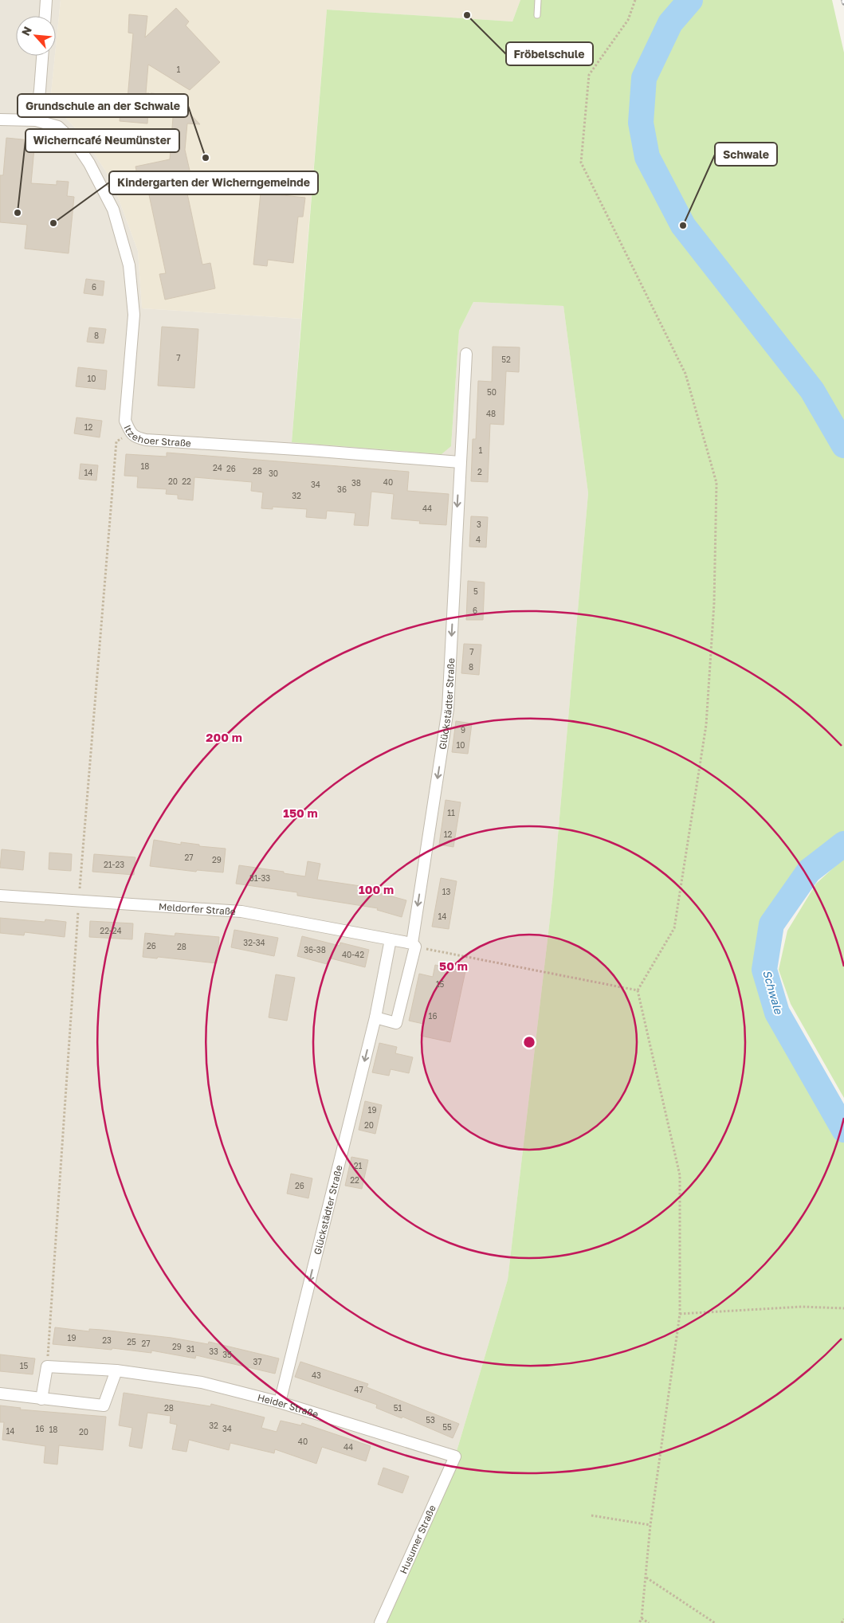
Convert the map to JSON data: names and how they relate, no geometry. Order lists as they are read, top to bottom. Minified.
{"streets":{"street":["Itzehoer Straße","Glückstädter Straße","Meldorfer Straße","Heider Straße","Husumer Straße"]},"crossings":[["Itzehoer Straße","Glückstädter Straße"],["Glückstädter Straße","Meldorfer Straße"],["Glückstädter Straße","Heider Straße"],["Heider Straße","Husumer Straße"]],"one_way":["Glückstädter Straße"],"water":["Schwale"],"places":["Fröbelschule","Grundschule an der Schwale","Wicherncafé Neumünster","Kindergarten der Wicherngemeinde","Schwale"],"house_numbers":["1","6","8","7","52","10","50","48","12","1","18","24","26","28","2","14","30","20","22","40","38","34","36","32","44","3","4","5","6","7","8","9","10","11","12","27","29","21-23","31-33","13","14","22-24","32-34","26","28","36-38","40-42","15","16","19","20","21","22","26","19","23","25","27","29","31","33","35","37","15","43","47","28","51","53","32","55","16","34","18","14","20","40","44"],"north":"top left","rings":["200 m","150 m","100 m","50 m"]}
